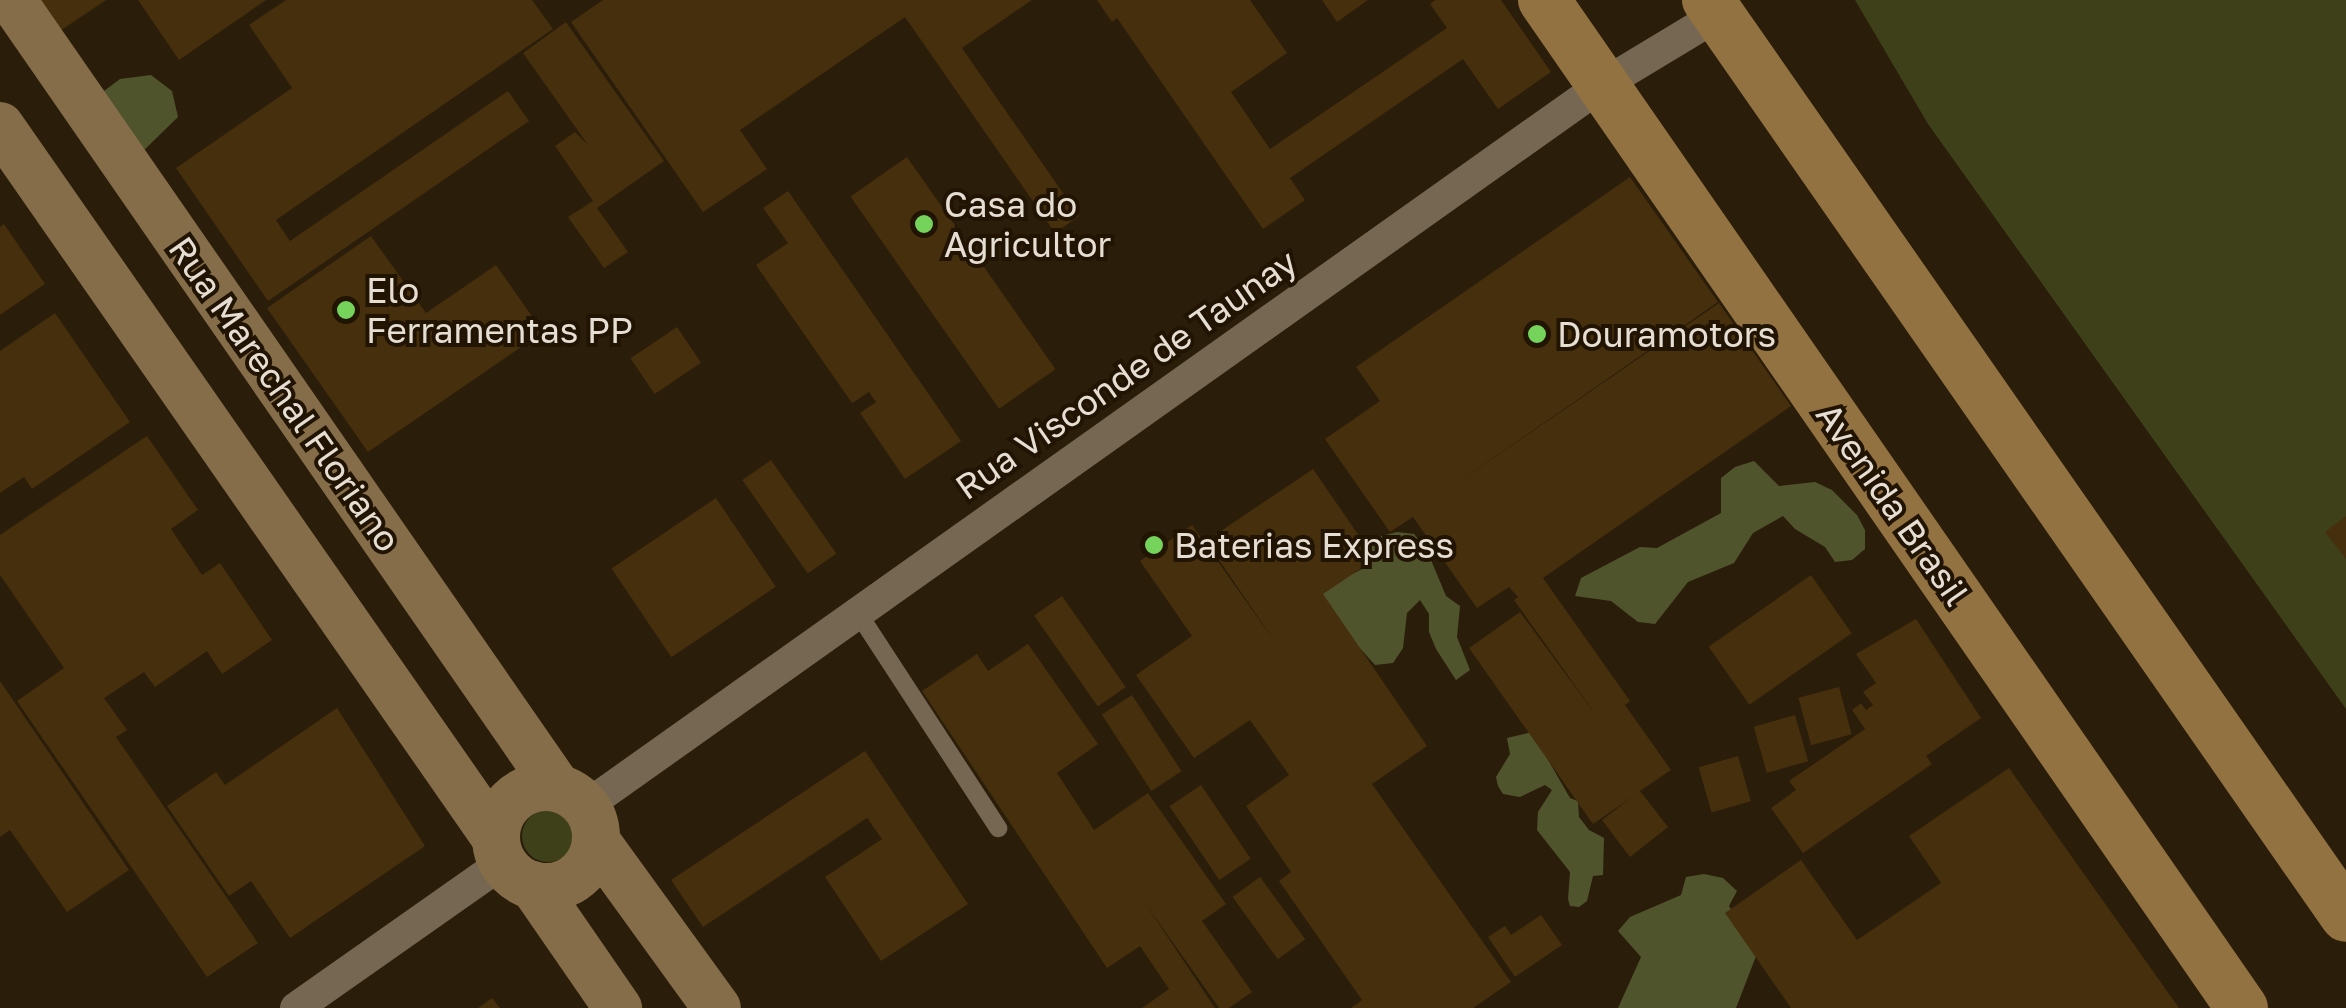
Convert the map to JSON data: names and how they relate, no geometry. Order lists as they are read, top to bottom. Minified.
{"streets":{"main road":["Rua Marechal Floriano","Avenida Brasil"],"street":["Rua Visconde de Taunay"]},"crossings":[["Rua Visconde de Taunay","Rua Marechal Floriano"],["Rua Visconde de Taunay","Avenida Brasil"]],"places":["Casa do Agricultor","Elo Ferramentas PP","Douramotors","Baterias Express"]}
